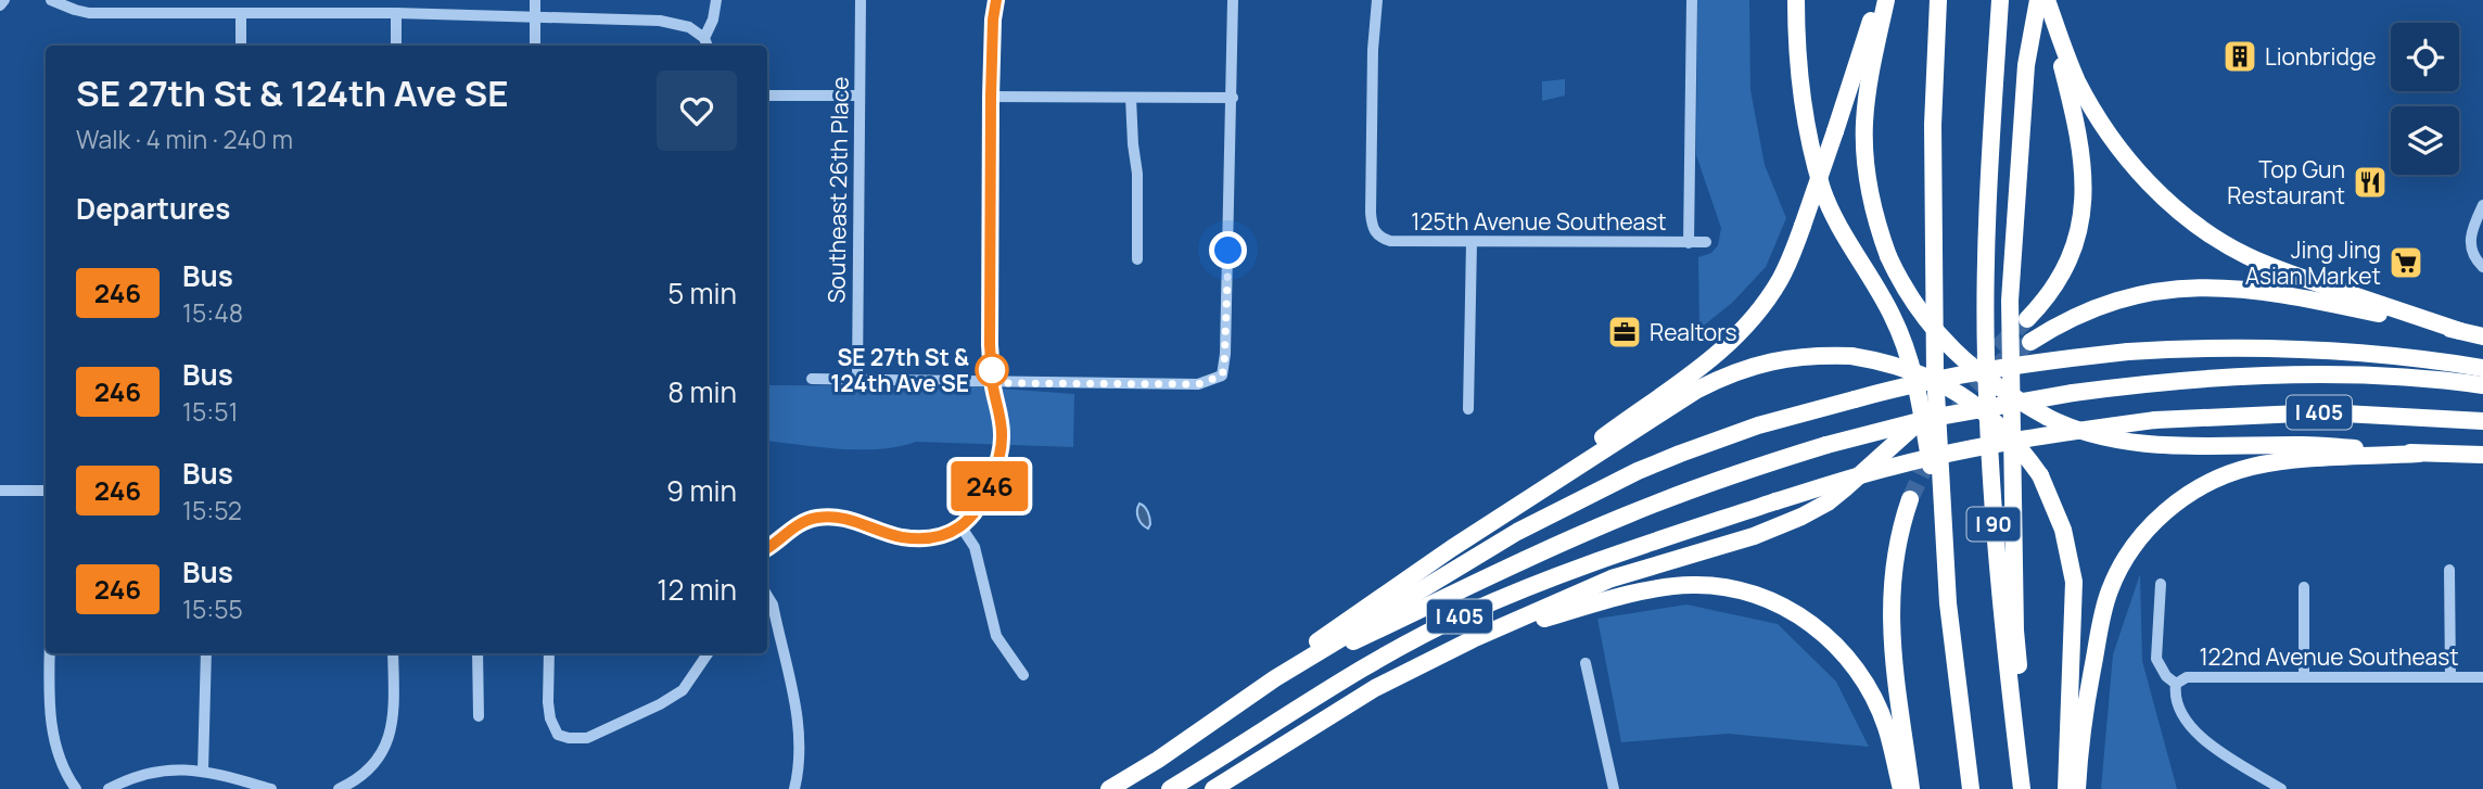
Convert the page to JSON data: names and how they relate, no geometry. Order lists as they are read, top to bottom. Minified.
{"streets":{"highway":["I 405","I 90"],"street":["Southeast 26th Place","125th Avenue Southeast","122nd Avenue Southeast"]},"places":{"building":["Lionbridge"],"restaurant":["Top Gun Restaurant"],"supermarket":["Jing Jing Asian Market"],"office":["Realtors"],"other":["SE 27th St & 124th Ave SE"]},"lines":["bus line 246"],"page":{"on_map":"246","heading":[["SE 27th St & 124th Ave SE","Walk · 4 min · 240 m"],"Departures"],"list":[{"mark":"246","name":"Bus","note":"15:48","value":"5 min"},{"mark":"246","name":"Bus","note":"15:51","value":"8 min"},{"mark":"246","name":"Bus","note":"15:52","value":"9 min"},{"mark":"246","name":"Bus","note":"15:55","value":"12 min"}]}}
